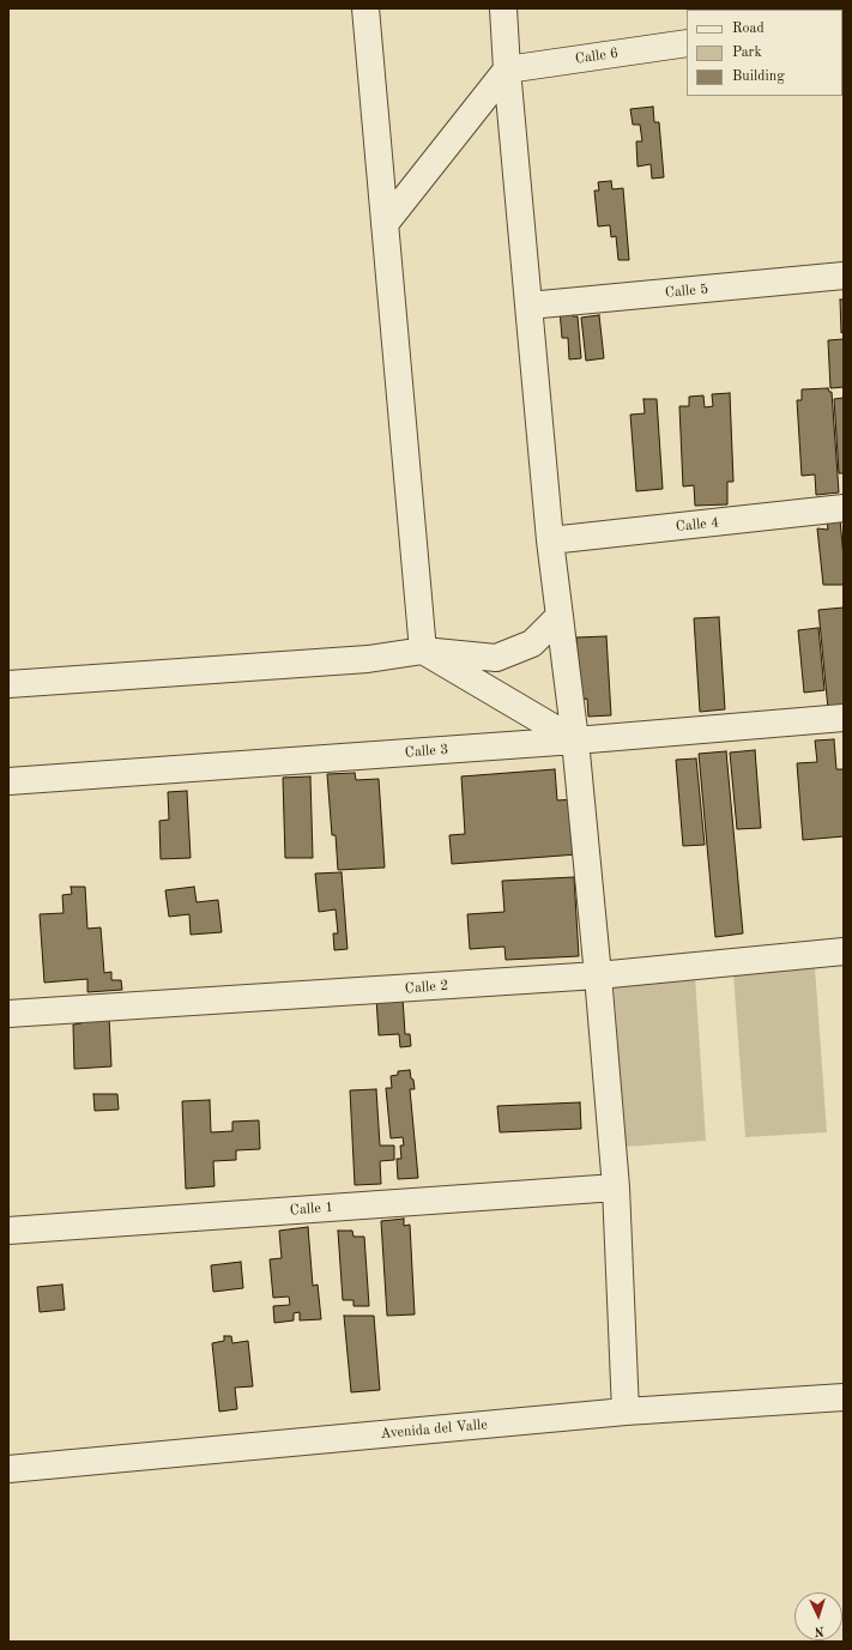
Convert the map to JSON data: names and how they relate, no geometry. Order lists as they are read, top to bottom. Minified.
{"streets":{"street":["Calle 6","Calle 5","Calle 4","Calle 3","Calle 2","Calle 1","Avenida del Valle"]},"legend":["Road","Park","Building"],"north":"bottom"}
